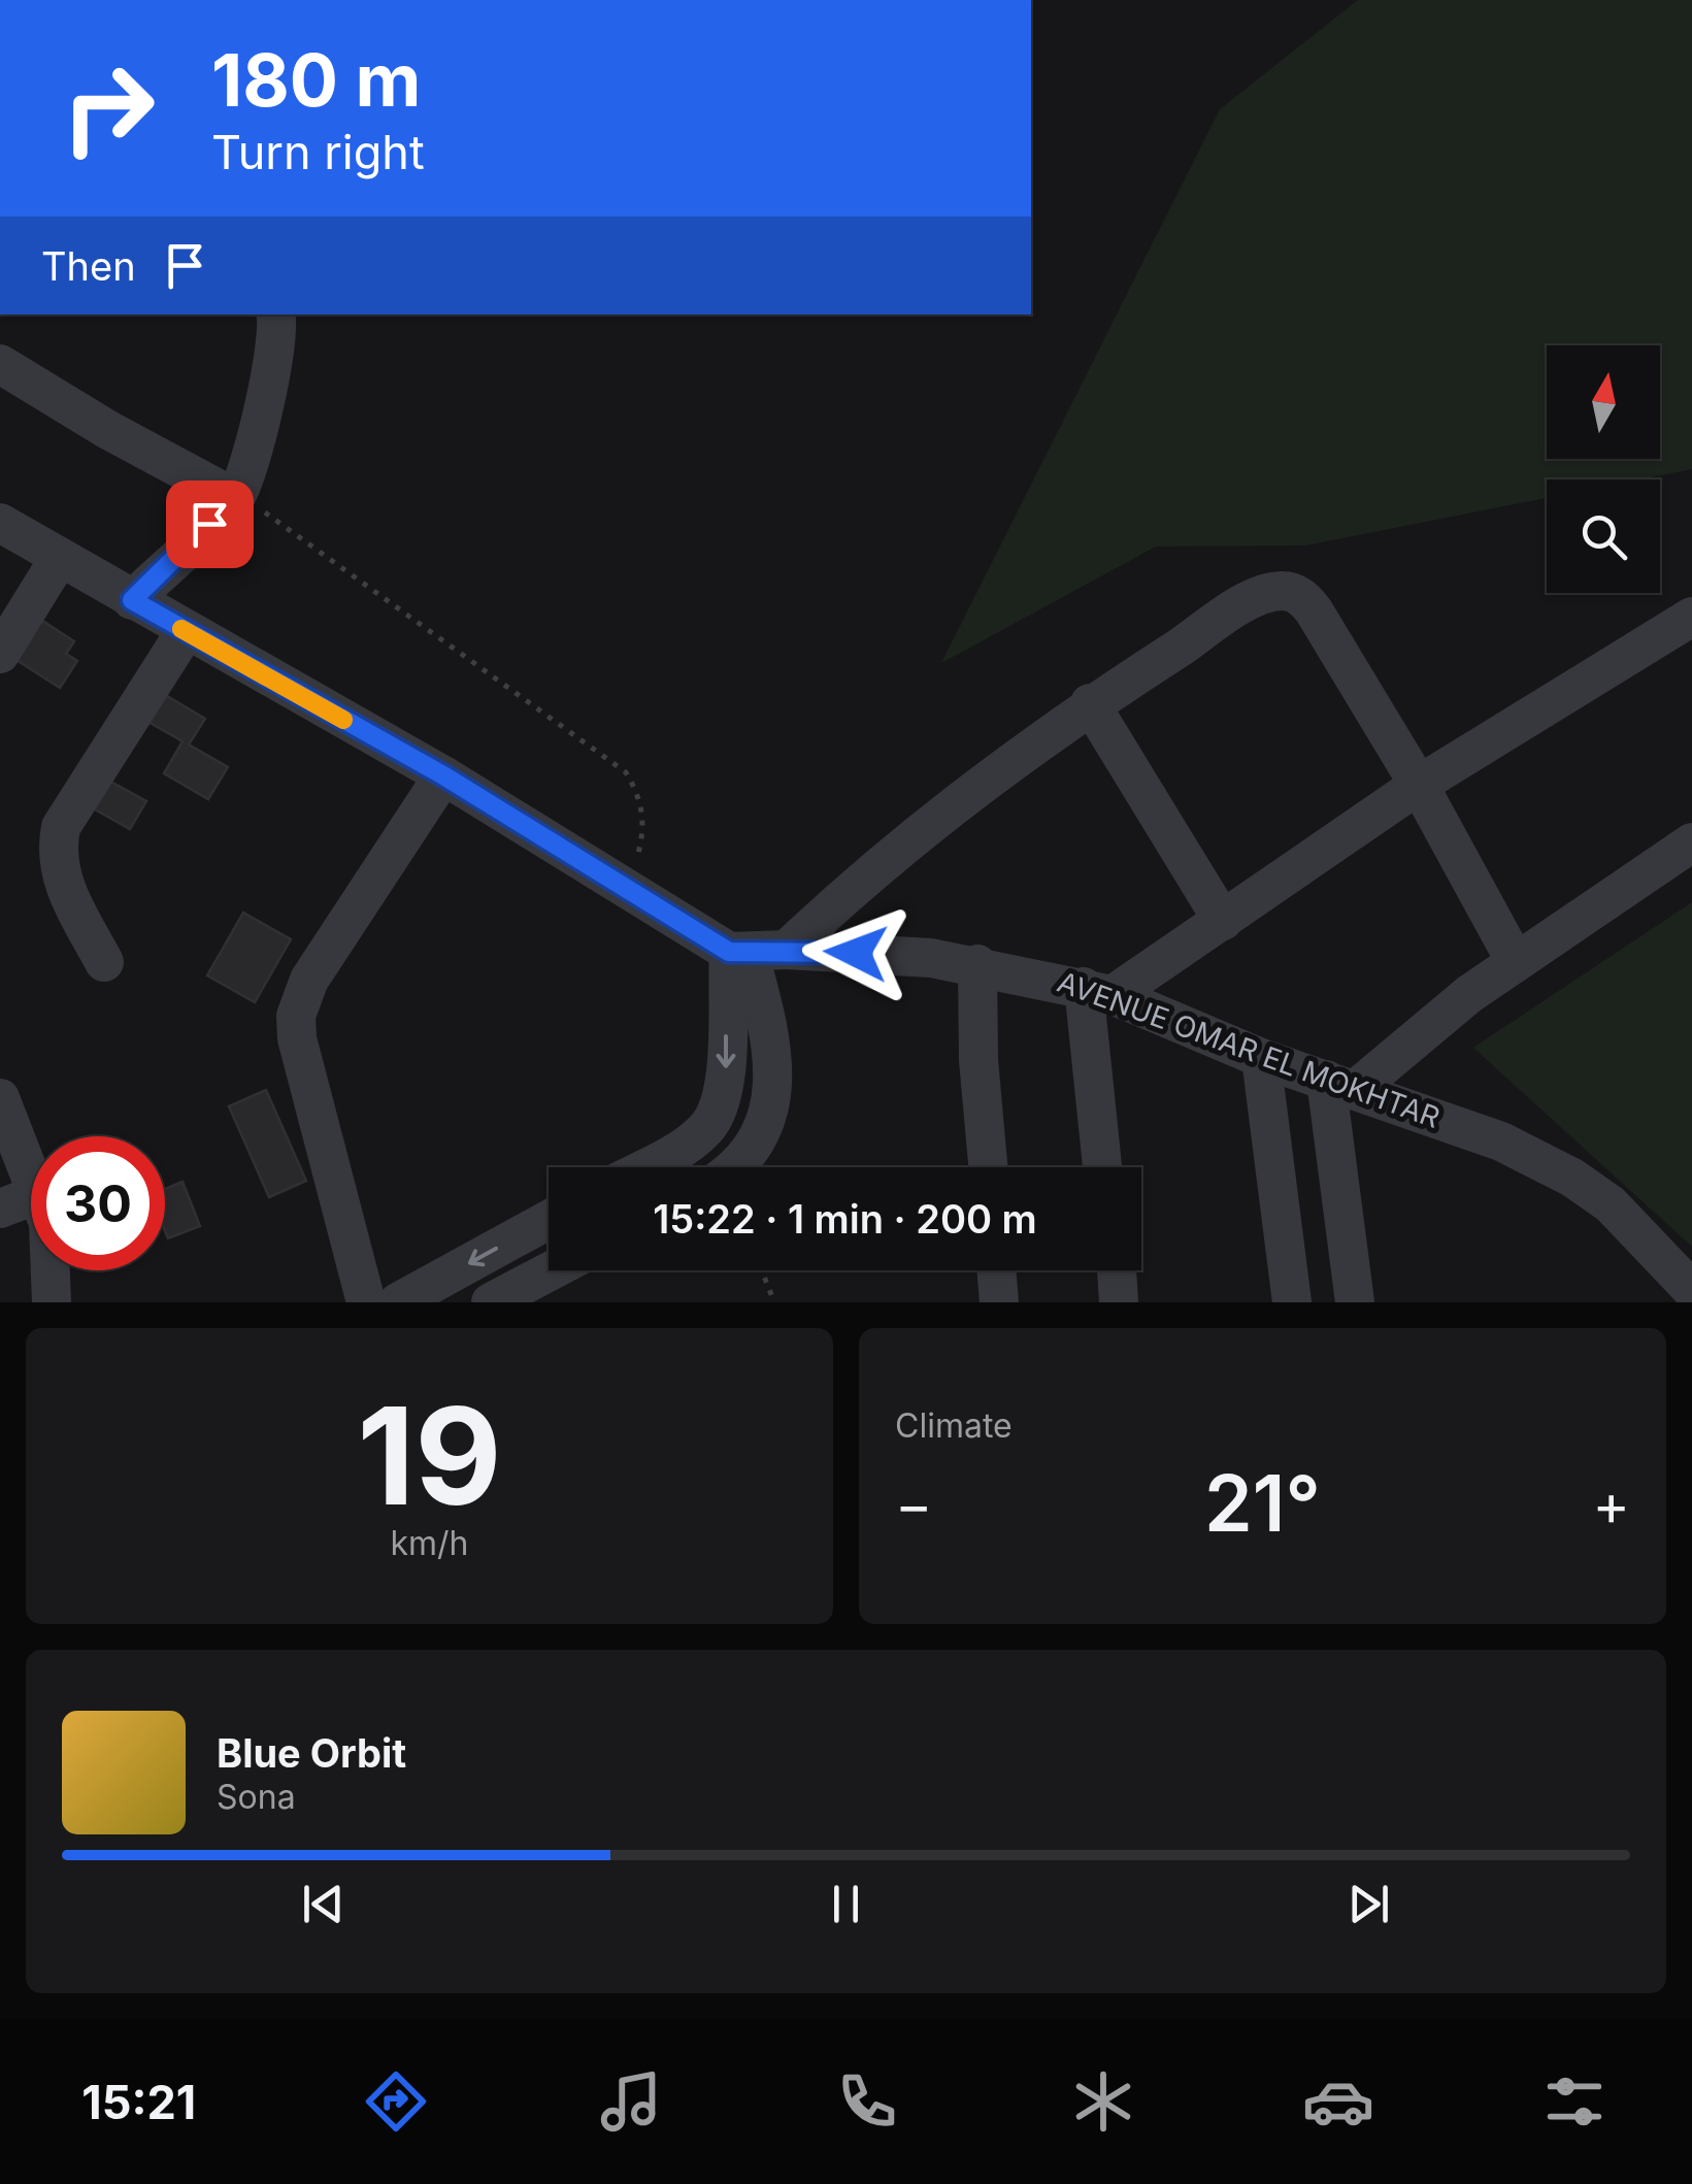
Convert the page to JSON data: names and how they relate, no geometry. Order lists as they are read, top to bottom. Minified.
{"streets":{"street":["AVENUE OMAR EL MOKHTAR"]},"north":"top","page":{"turn":["180 m","Turn right"],"then":"Then","limit":"30","trip":"15:22 · 1 min · 200 m","tile":[["19","km/h"],"Climate"],"heat":["−","21°","+"],"song":["Blue Orbit","Sona"],"tabs":"15:21"}}
